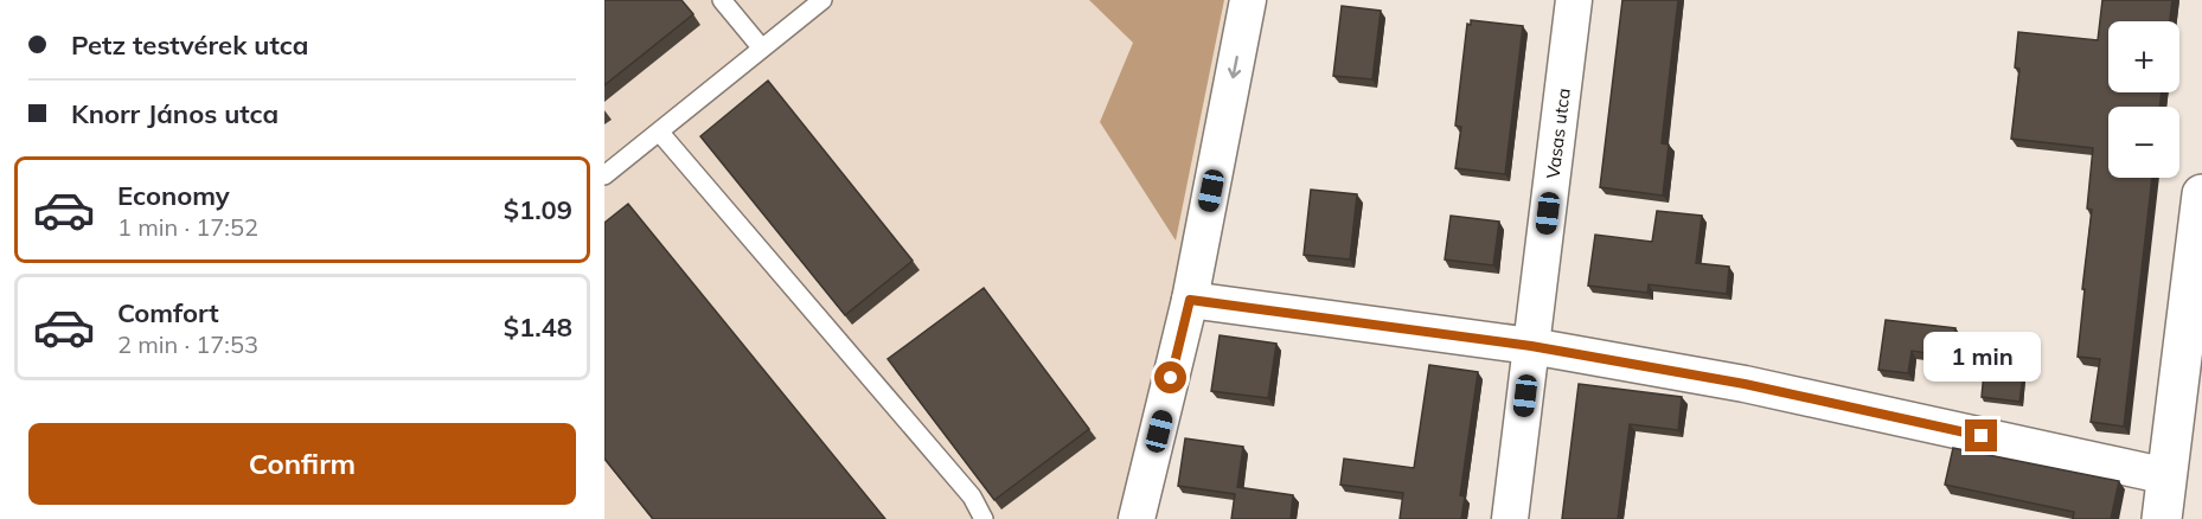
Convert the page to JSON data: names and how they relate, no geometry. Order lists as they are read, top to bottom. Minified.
{"streets":{"street":["Vasas utca"]},"page":{"banner":["Petz testvérek utca","Knorr János utca"],"map_buttons":["+","−"],"list":[{"name":"Economy","note":"1 min · 17:52","value":"$1.09"},{"name":"Comfort","note":"2 min · 17:53","value":"$1.48"}],"bubble":"1 min","buttons":"Confirm"}}
